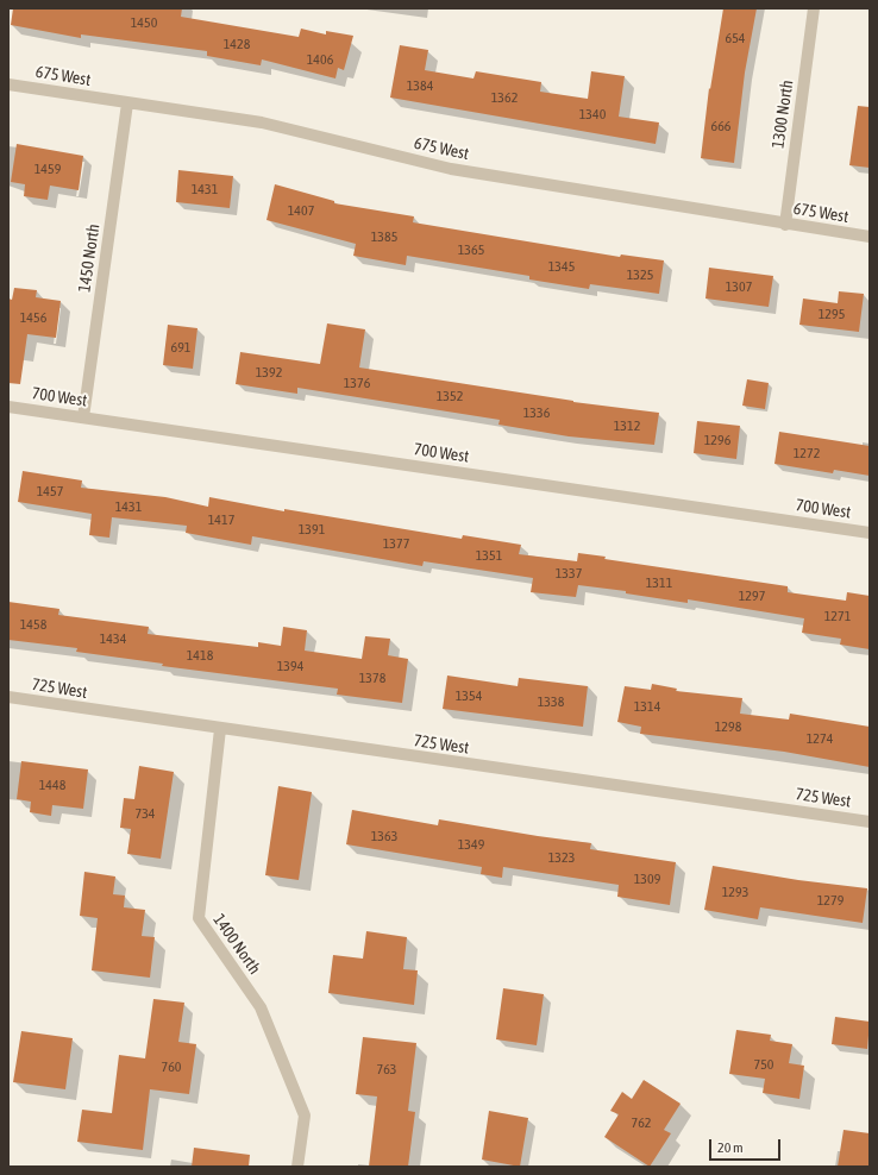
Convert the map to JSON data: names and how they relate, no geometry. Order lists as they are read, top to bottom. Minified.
{"streets":{"street":["675 West","1300 North","1450 North","700 West","725 West","1400 North"]},"crossings":[["675 West","1300 North"],["675 West","1450 North"],["1450 North","700 West"],["725 West","1400 North"]],"house_numbers":["1450","654","1428","1406","1384","1362","1340","666","1459","1431","1407","1385","1365","1345","1325","1307","1295","1456","691","1392","1376","1352","1336","1312","1296","1272","1457","1431","1417","1391","1377","1351","1337","1311","1297","1271","1458","1434","1418","1394","1378","1354","1338","1314","1298","1274","1448","734","1363","1349","1323","1309","1293","1279","750","760","763","762"],"scale_bar":"20 m"}
